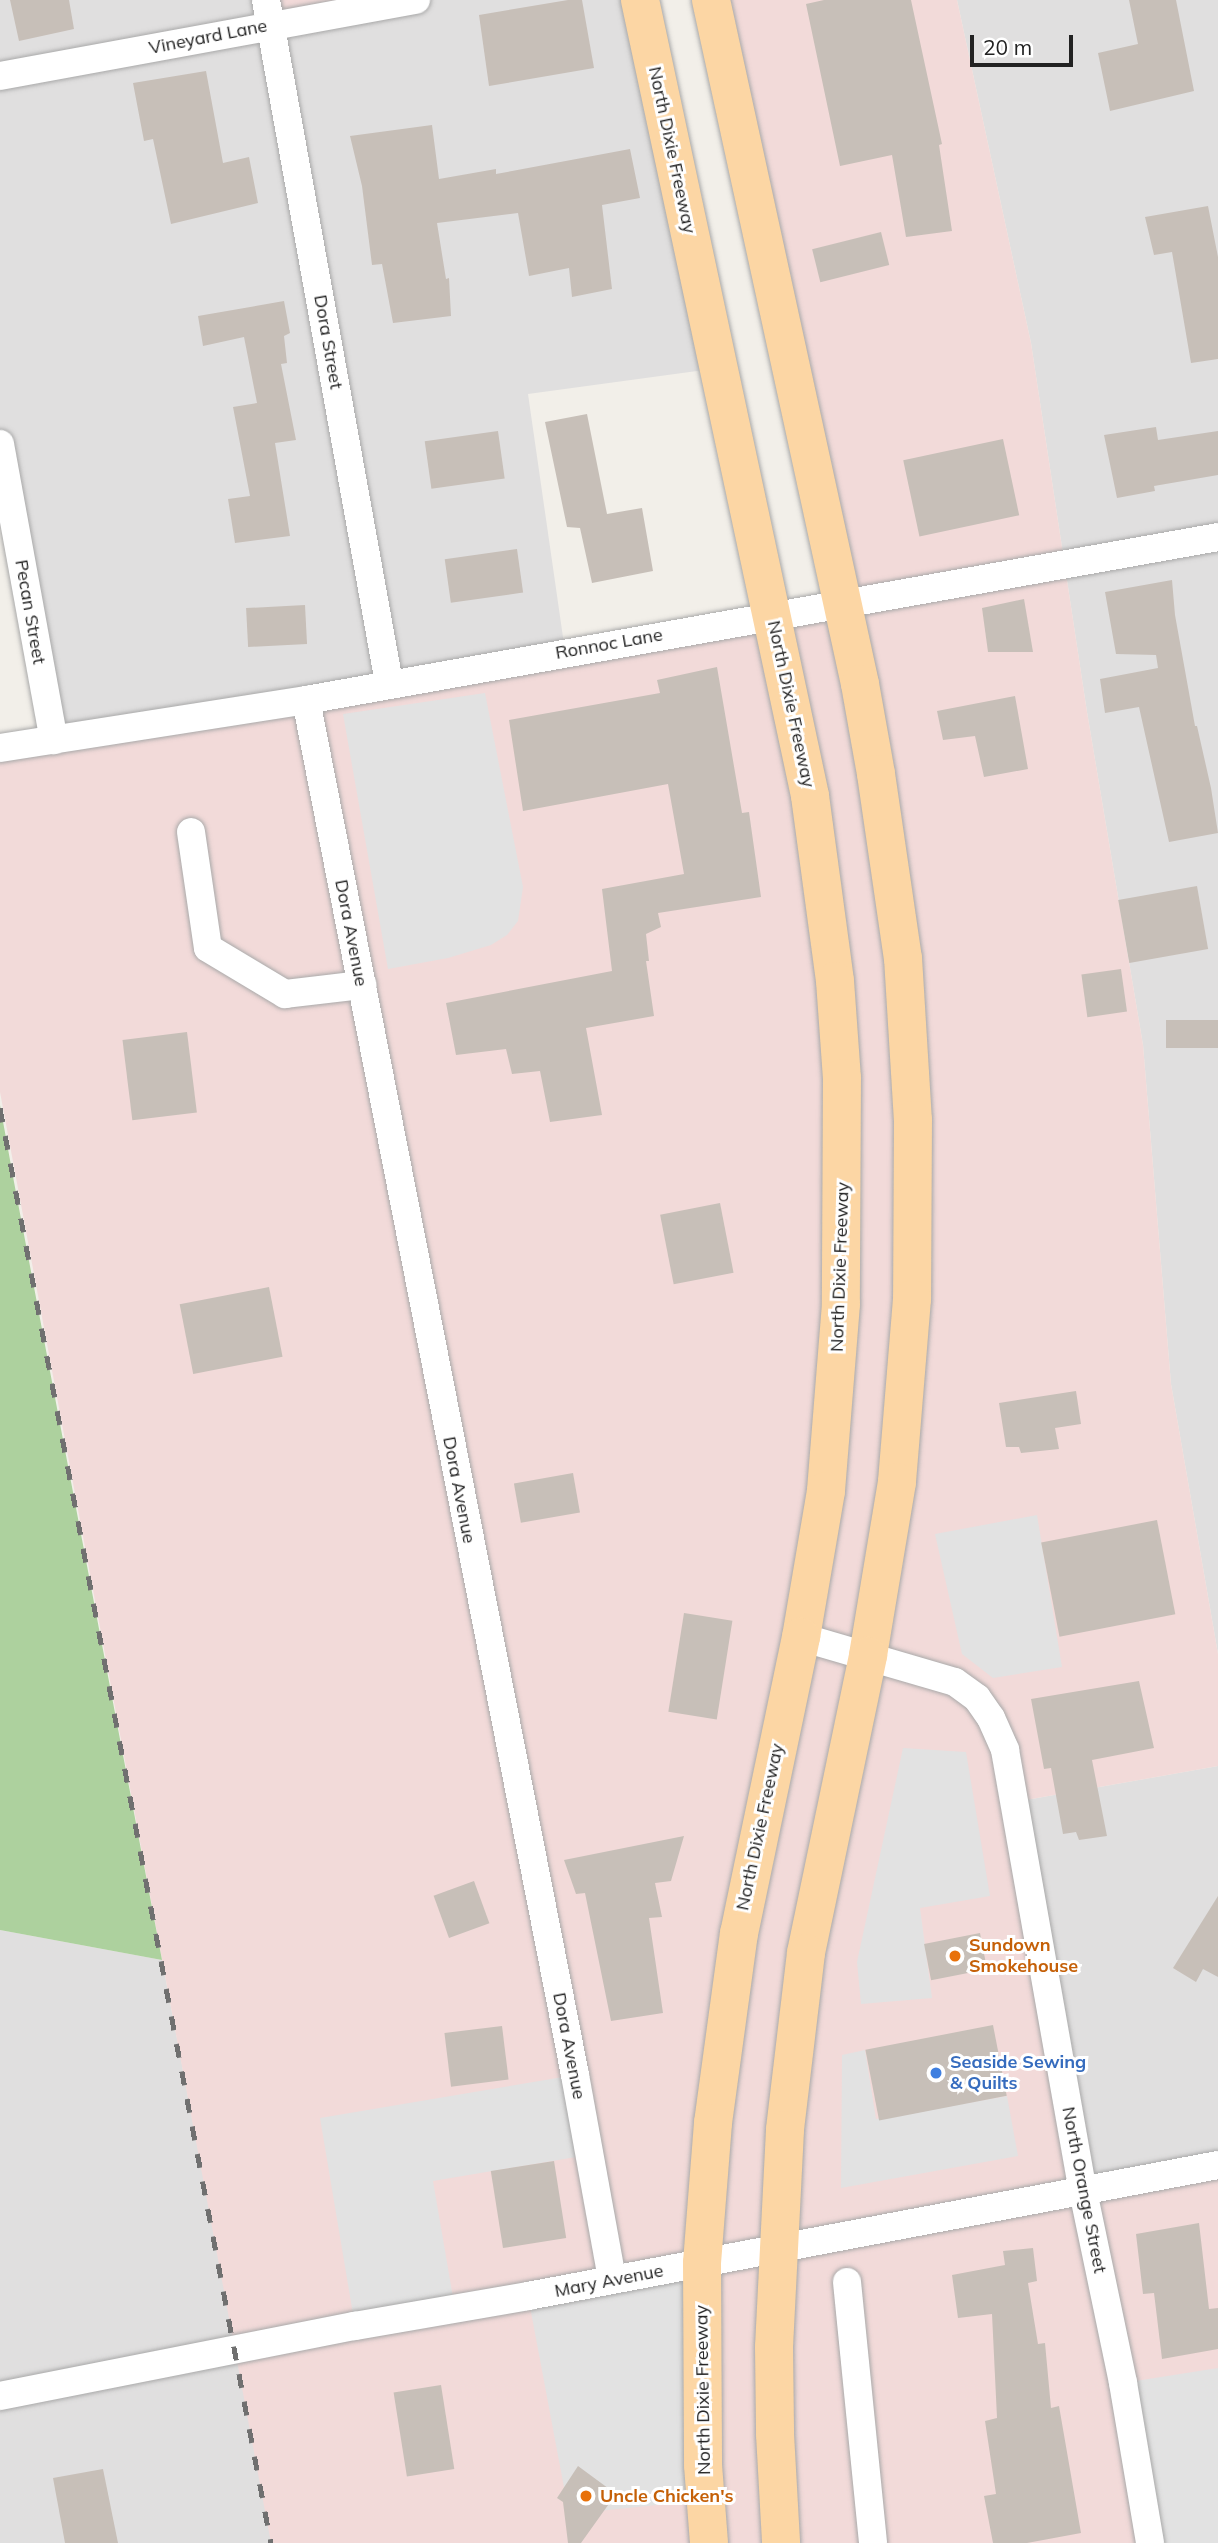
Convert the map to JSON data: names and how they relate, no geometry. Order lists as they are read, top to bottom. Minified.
{"streets":{"main road":["North Dixie Freeway"],"street":["Vineyard Lane","Dora Street","Pecan Street","Ronnoc Lane","Dora Avenue","North Orange Street","Mary Avenue"]},"crossings":[["Vineyard Lane","Dora Street"],["North Dixie Freeway","Ronnoc Lane"],["North Dixie Freeway","North Orange Street"],["North Dixie Freeway","Mary Avenue"],["Dora Street","Ronnoc Lane"],["Pecan Street","Ronnoc Lane"],["Ronnoc Lane","Dora Avenue"],["Dora Avenue","Mary Avenue"],["North Orange Street","Mary Avenue"]],"places":["Sundown Smokehouse","Seaside Sewing & Quilts","Uncle Chicken's"],"scale_bar":"20 m"}
